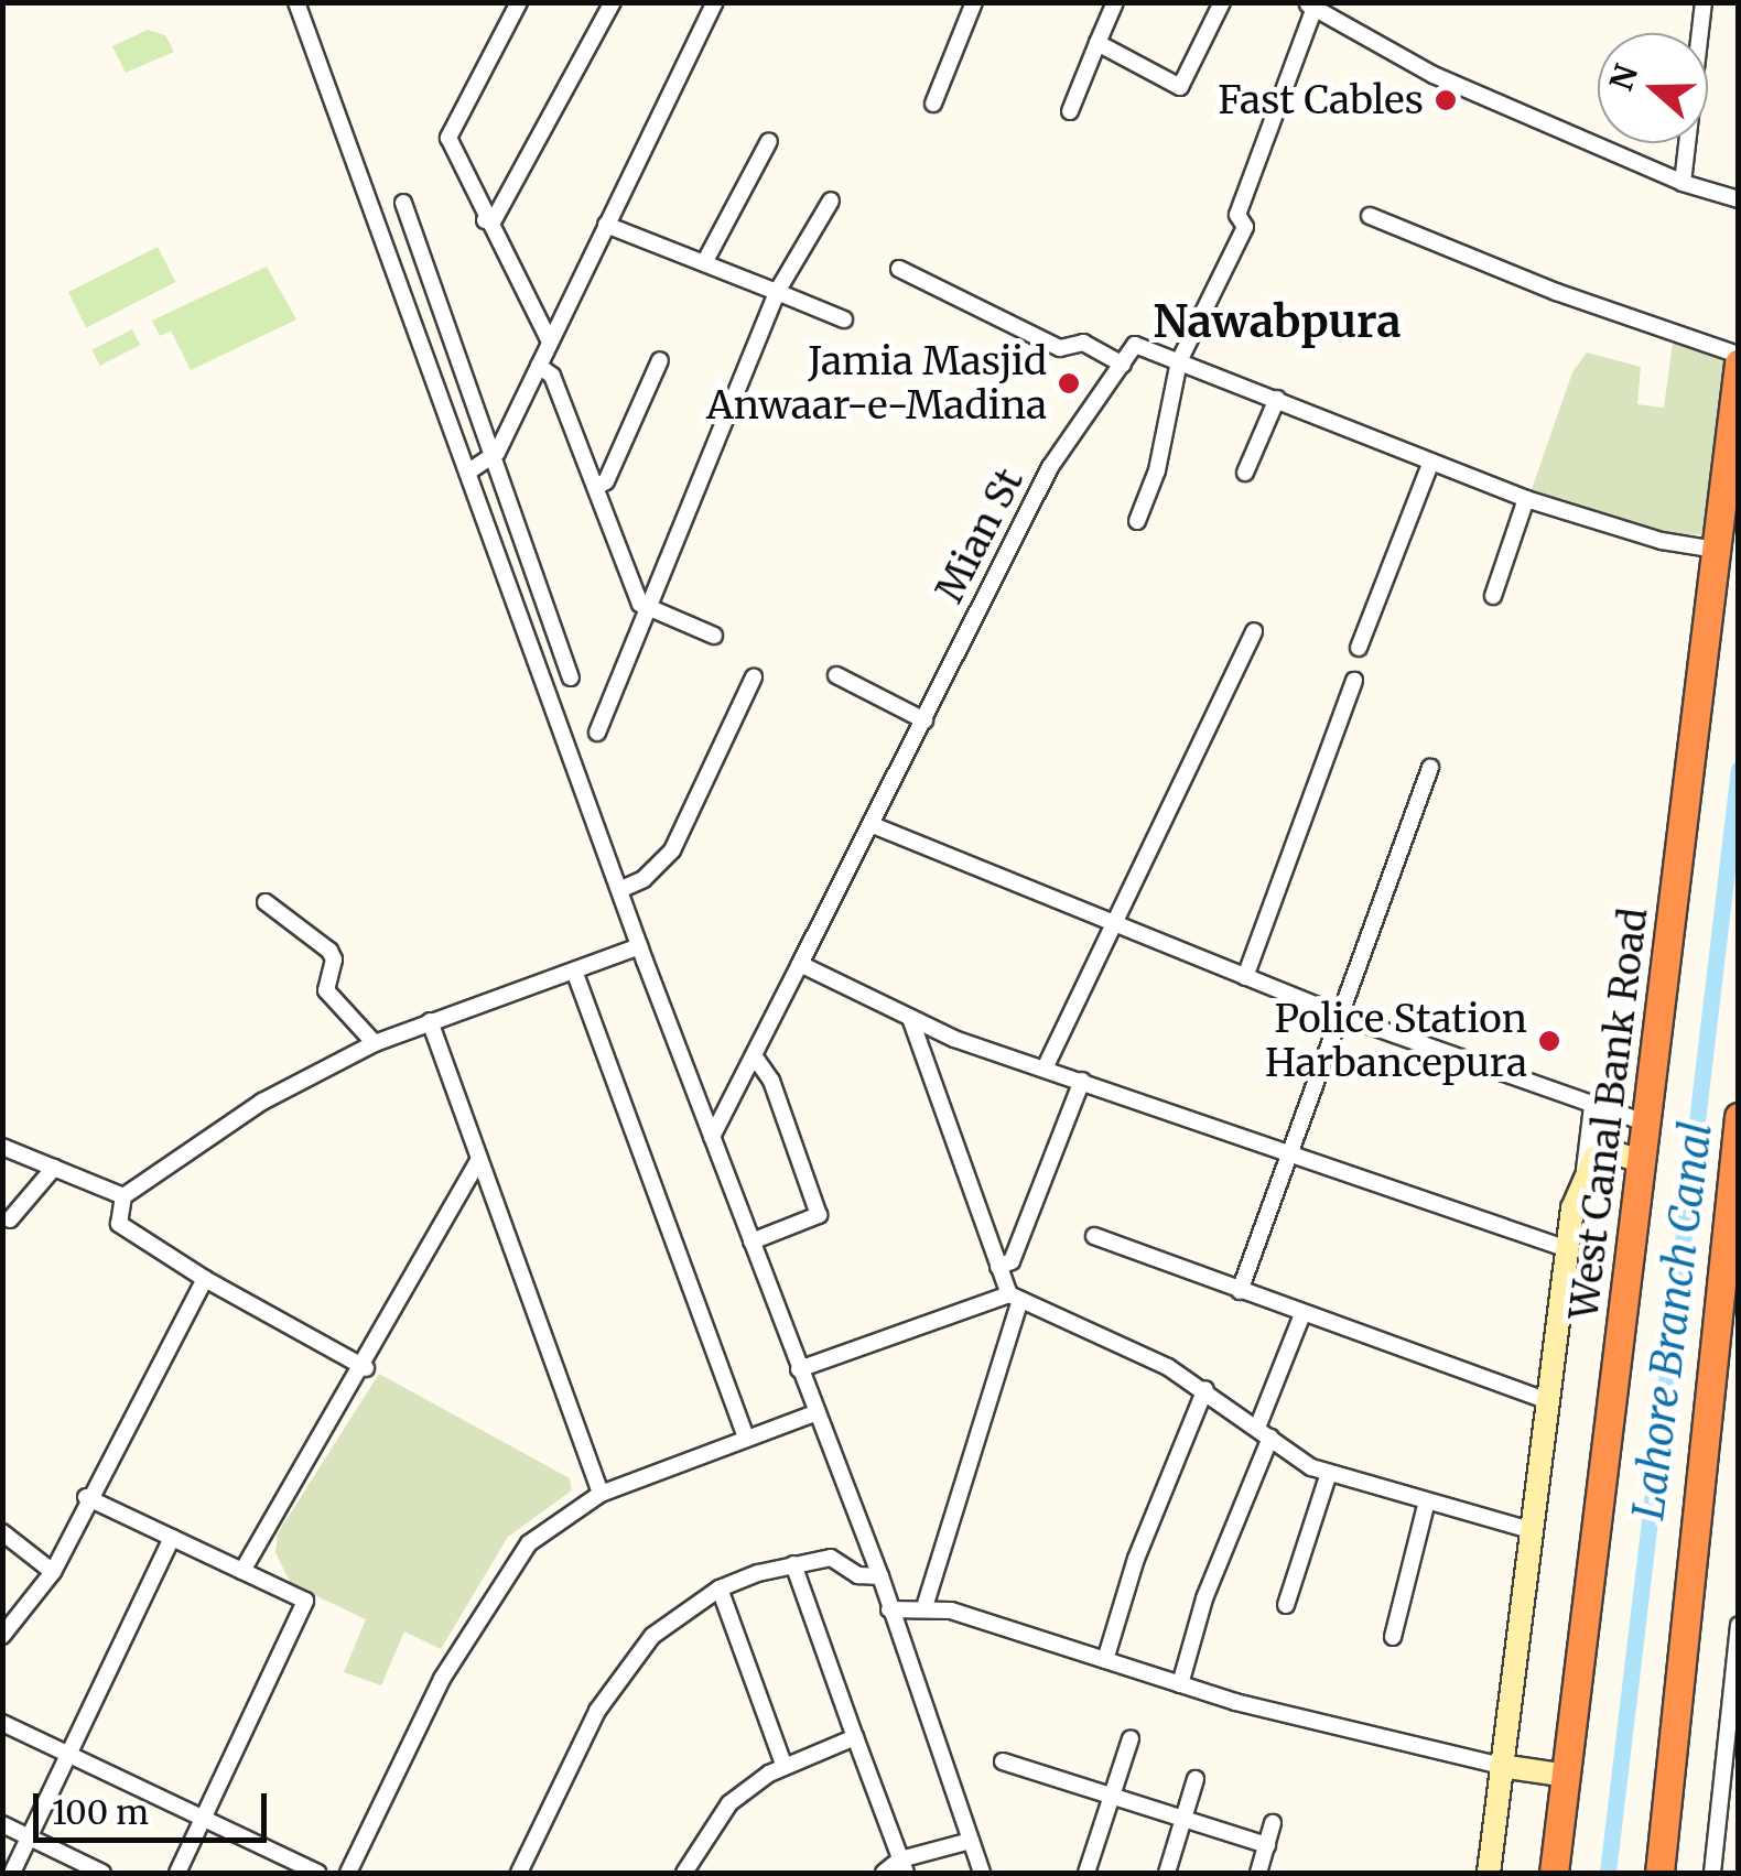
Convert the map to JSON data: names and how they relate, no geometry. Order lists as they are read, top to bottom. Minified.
{"streets":{"highway":["West Canal Bank Road"],"street":["Mian St"]},"districts":["Nawabpura"],"water":["Lahore Branch Canal"],"places":["Fast Cables","Jamia Masjid Anwaar-e-Madina","Police Station Harbancepura"],"scale_bar":"100 m","north":"left"}
